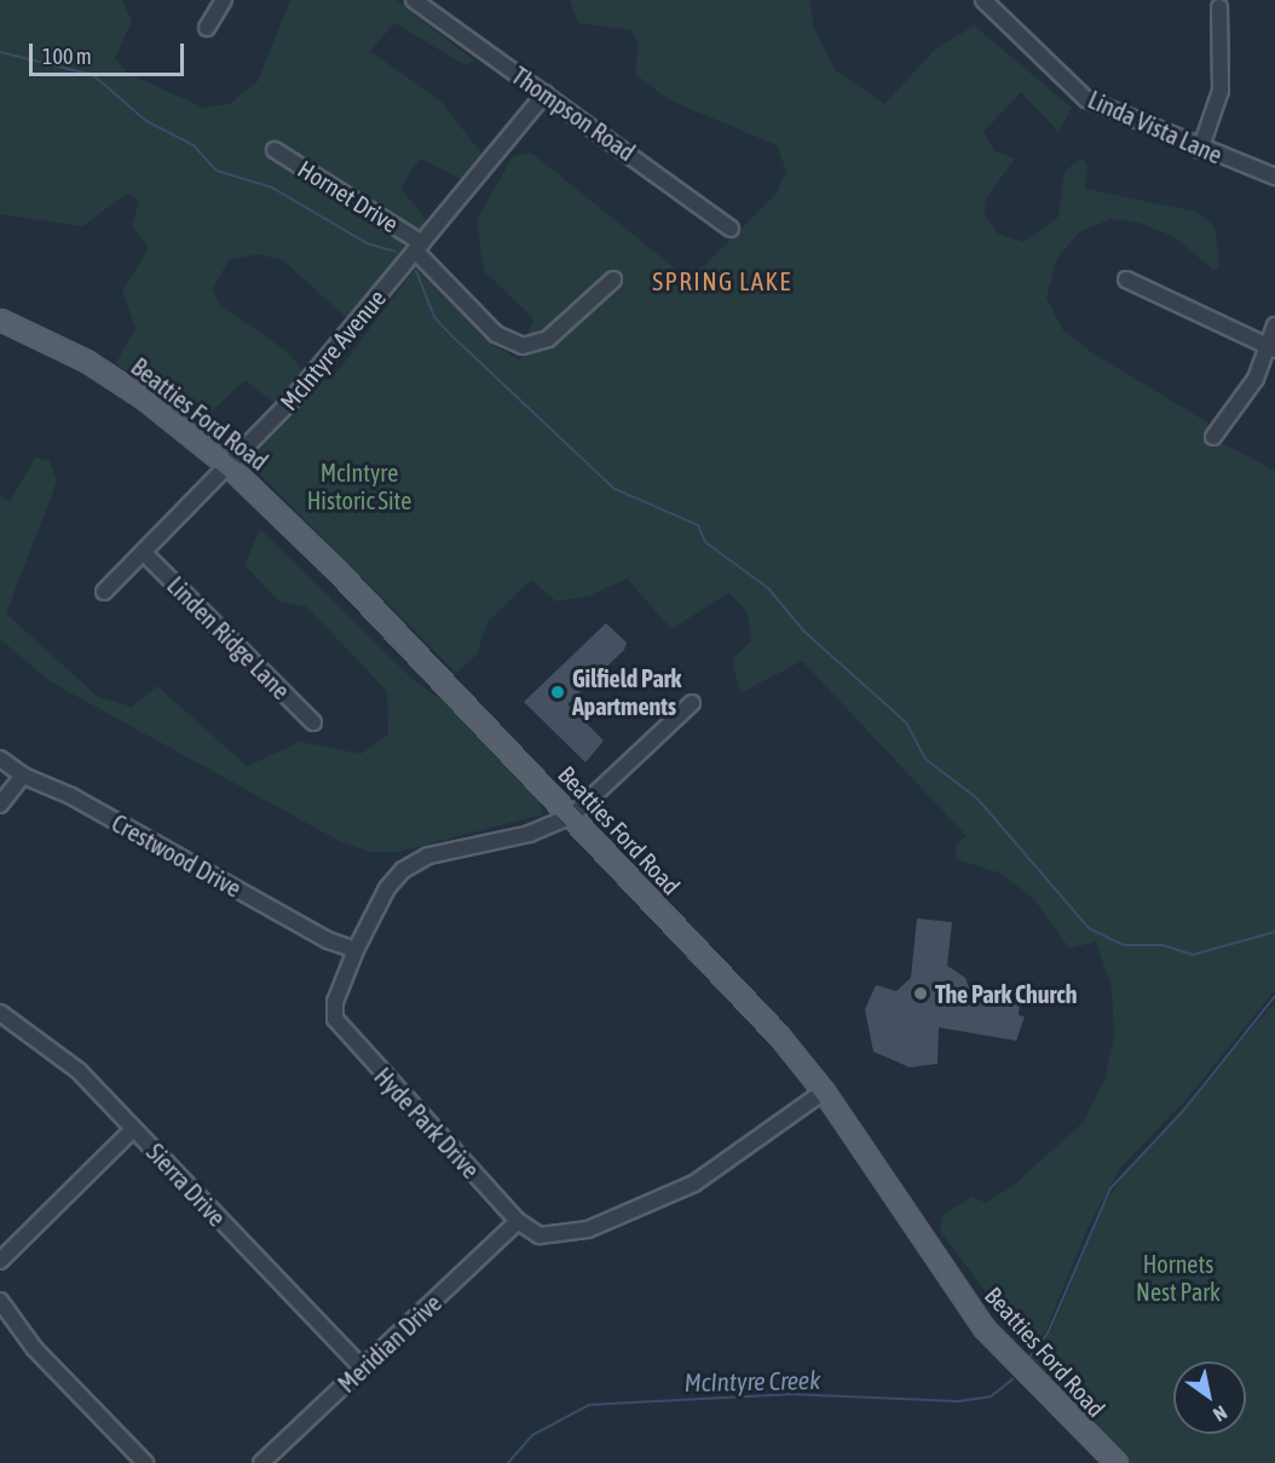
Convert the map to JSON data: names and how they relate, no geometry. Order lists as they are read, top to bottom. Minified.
{"streets":{"main road":["Beatties Ford Road"],"street":["Thompson Road","Linda Vista Lane","Hornet Drive","McIntyre Avenue","Linden Ridge Lane","Crestwood Drive","Hyde Park Drive","Sierra Drive","Meridian Drive"]},"crossings":[["Thompson Road","McIntyre Avenue"],["Hornet Drive","McIntyre Avenue"],["McIntyre Avenue","Beatties Ford Road"],["McIntyre Avenue","Linden Ridge Lane"],["Beatties Ford Road","Hyde Park Drive"],["Crestwood Drive","Hyde Park Drive"],["Hyde Park Drive","Meridian Drive"],["Sierra Drive","Meridian Drive"]],"districts":["SPRING LAKE"],"water":["McIntyre Creek"],"parks":["McIntyre Historic Site","Hornets Nest Park"],"places":["Gilfield Park Apartments","The Park Church"],"scale_bar":"100 m","north":"bottom right"}
